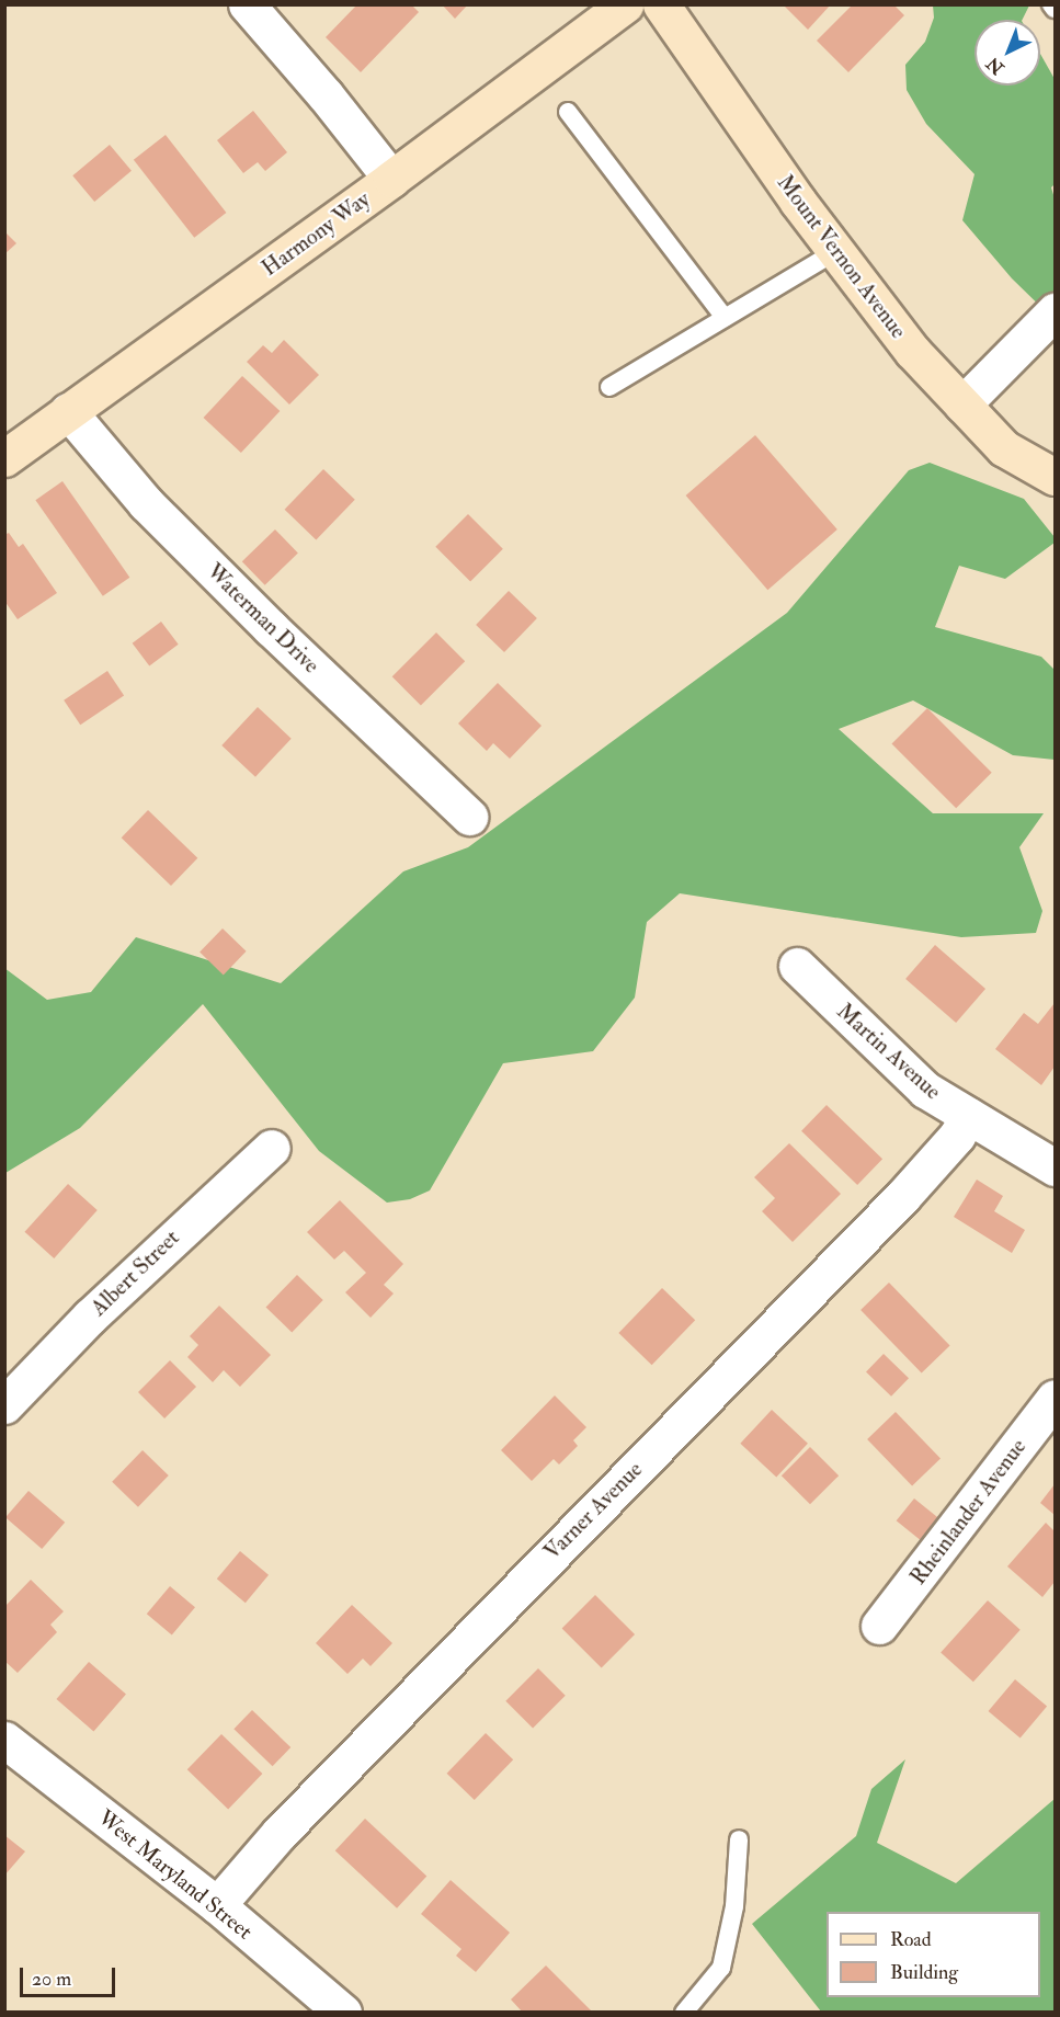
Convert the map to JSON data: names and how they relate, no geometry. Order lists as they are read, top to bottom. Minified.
{"streets":{"street":["Harmony Way","Mount Vernon Avenue","Waterman Drive","Martin Avenue","Albert Street","Varner Avenue","Rheinlander Avenue","West Maryland Street"]},"crossings":[["Harmony Way","Waterman Drive"],["Martin Avenue","Varner Avenue"],["Varner Avenue","West Maryland Street"]],"legend":["Road","Building"],"scale_bar":"20 m","north":"bottom left"}
